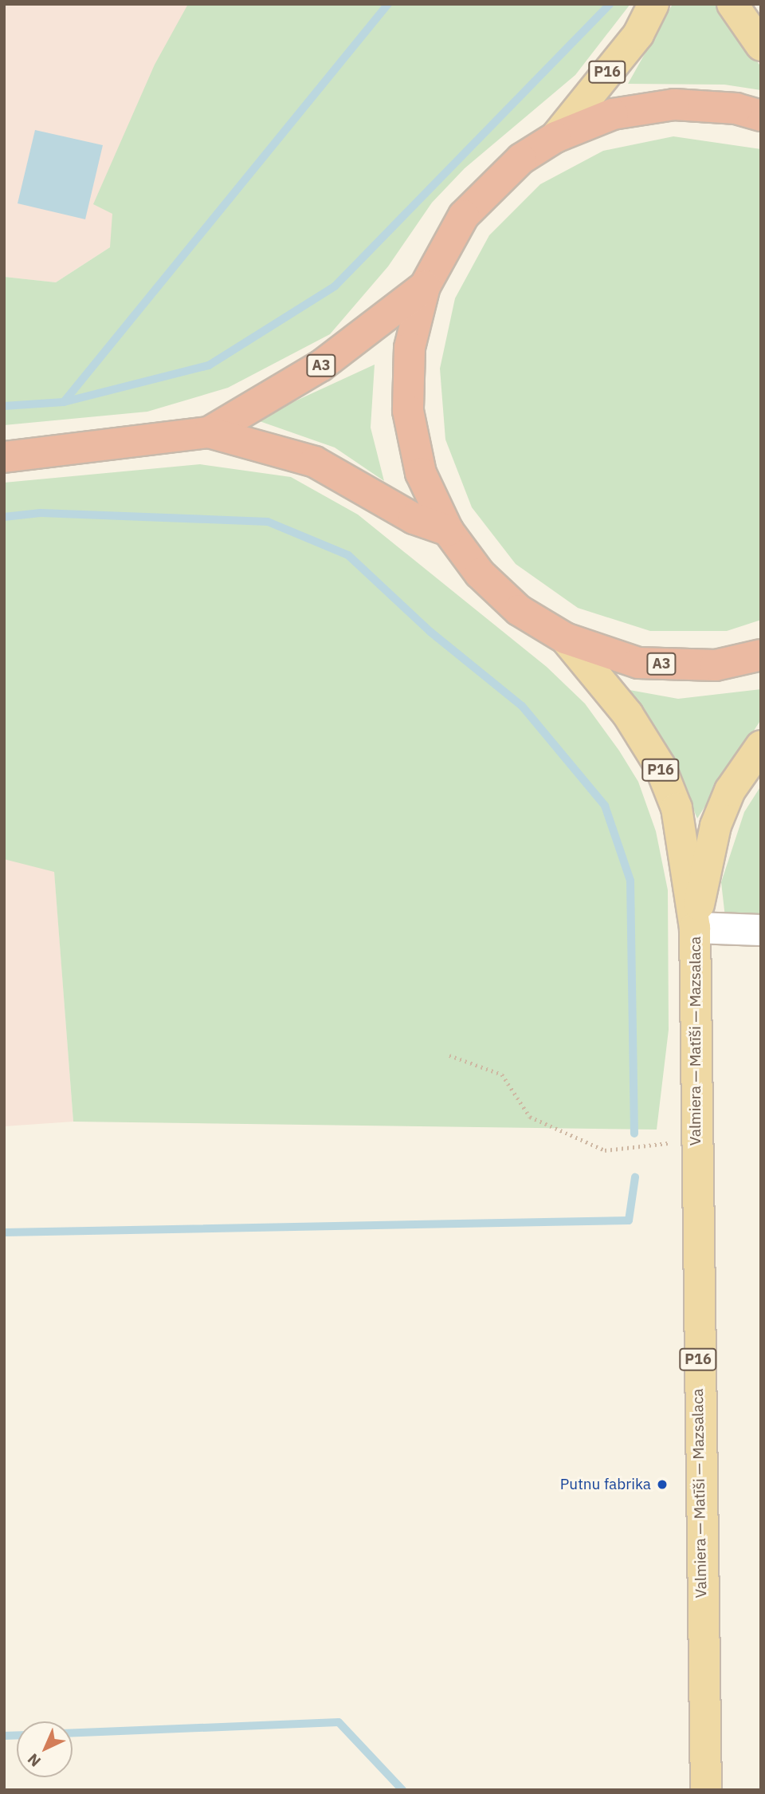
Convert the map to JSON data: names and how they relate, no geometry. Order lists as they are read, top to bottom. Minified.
{"streets":{"highway":["A3"],"main road":["P16","Valmiera — Matīši — Mazsalaca"]},"crossings":[["P16","A3"],["A3","Valmiera — Matīši — Mazsalaca"]],"places":["Putnu fabrika"],"north":"bottom left"}
